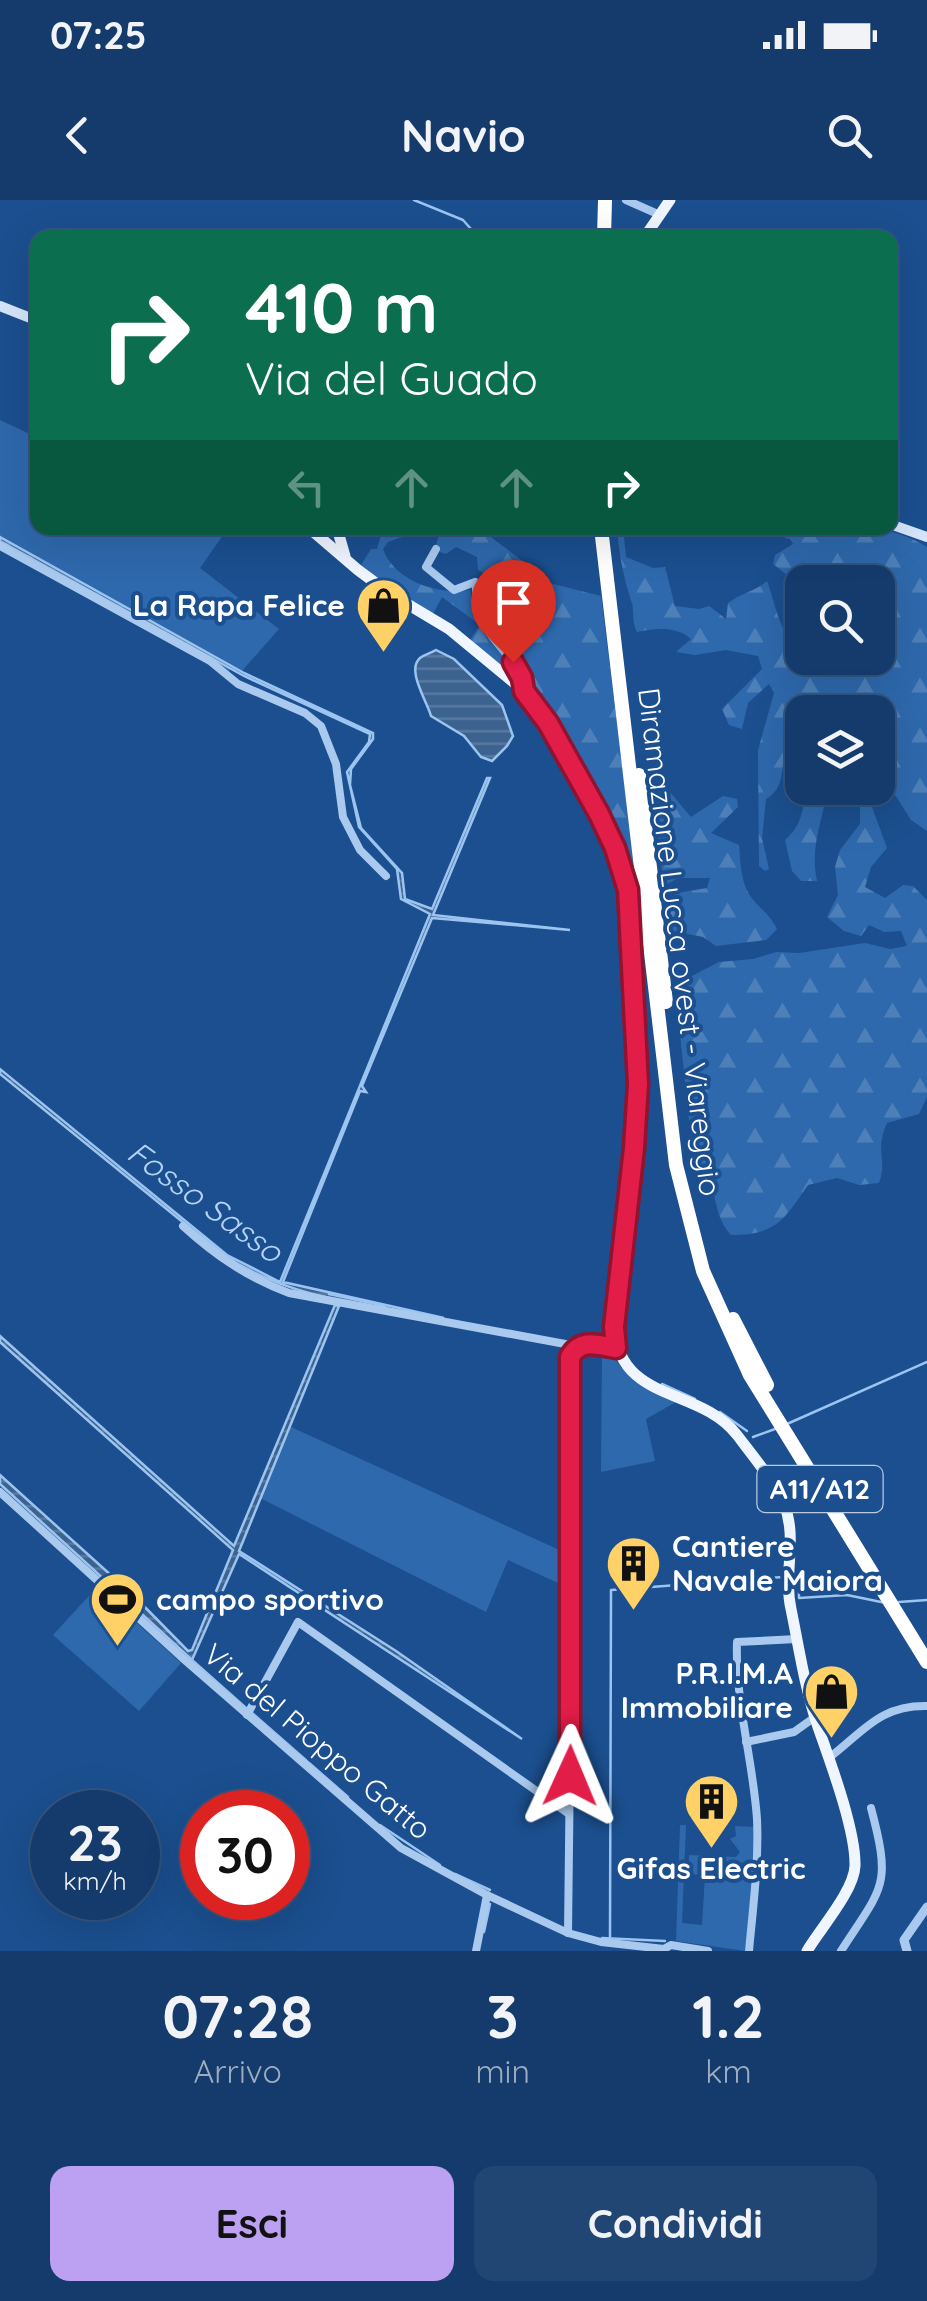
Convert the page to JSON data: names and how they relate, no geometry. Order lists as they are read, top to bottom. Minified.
{"streets":{"highway":["Diramazione Lucca ovest - Viareggio","A11/A12"],"street":["Via del Pioppo Gatto"]},"water":["Fosso Sasso"],"places":{"shop":["La Rapa Felice","P.R.I.M.A Immobiliare"],"building":["Cantiere Navale Maiora","Gifas Electric"],"sports":["campo sportivo"]},"page":{"status":"07:25","header":"Navio","turn":["410 m","Via del Guado"],"speed":"23 km/h","limit":"30","eta":["07:28","Arrivo","3","min","1.2","km"],"buttons":["Esci","Condividi"]}}
